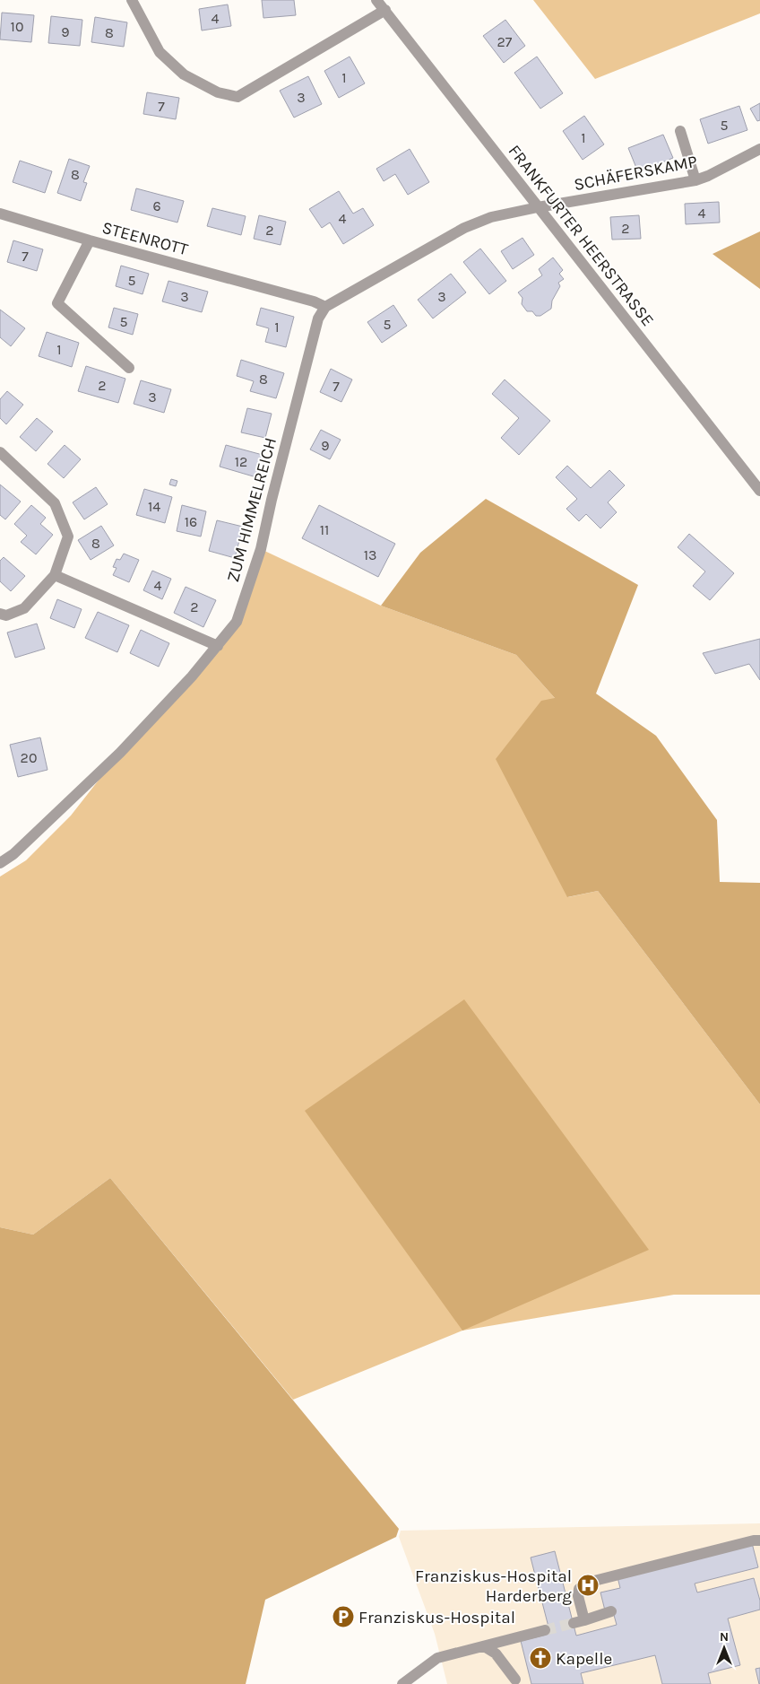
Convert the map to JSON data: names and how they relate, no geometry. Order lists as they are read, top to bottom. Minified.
{"streets":{"street":["SCHÄFERSKAMP","FRANKFURTER HEERSTRASSE","STEENROTT","ZUM HIMMELREICH"]},"crossings":[["SCHÄFERSKAMP","FRANKFURTER HEERSTRASSE"],["STEENROTT","ZUM HIMMELREICH"]],"places":{"hospital":["Franziskus-Hospital Harderberg"],"parking":["Franziskus-Hospital"],"church":["Kapelle"]},"house_numbers":["4","10","9","8","27","1","3","7","5","1","8","6","4","4","2","2","7","5","3","3","5","5","1","1","8","2","7","3","9","12","14","16","11","8","13","4","2","20"],"north":"top"}
